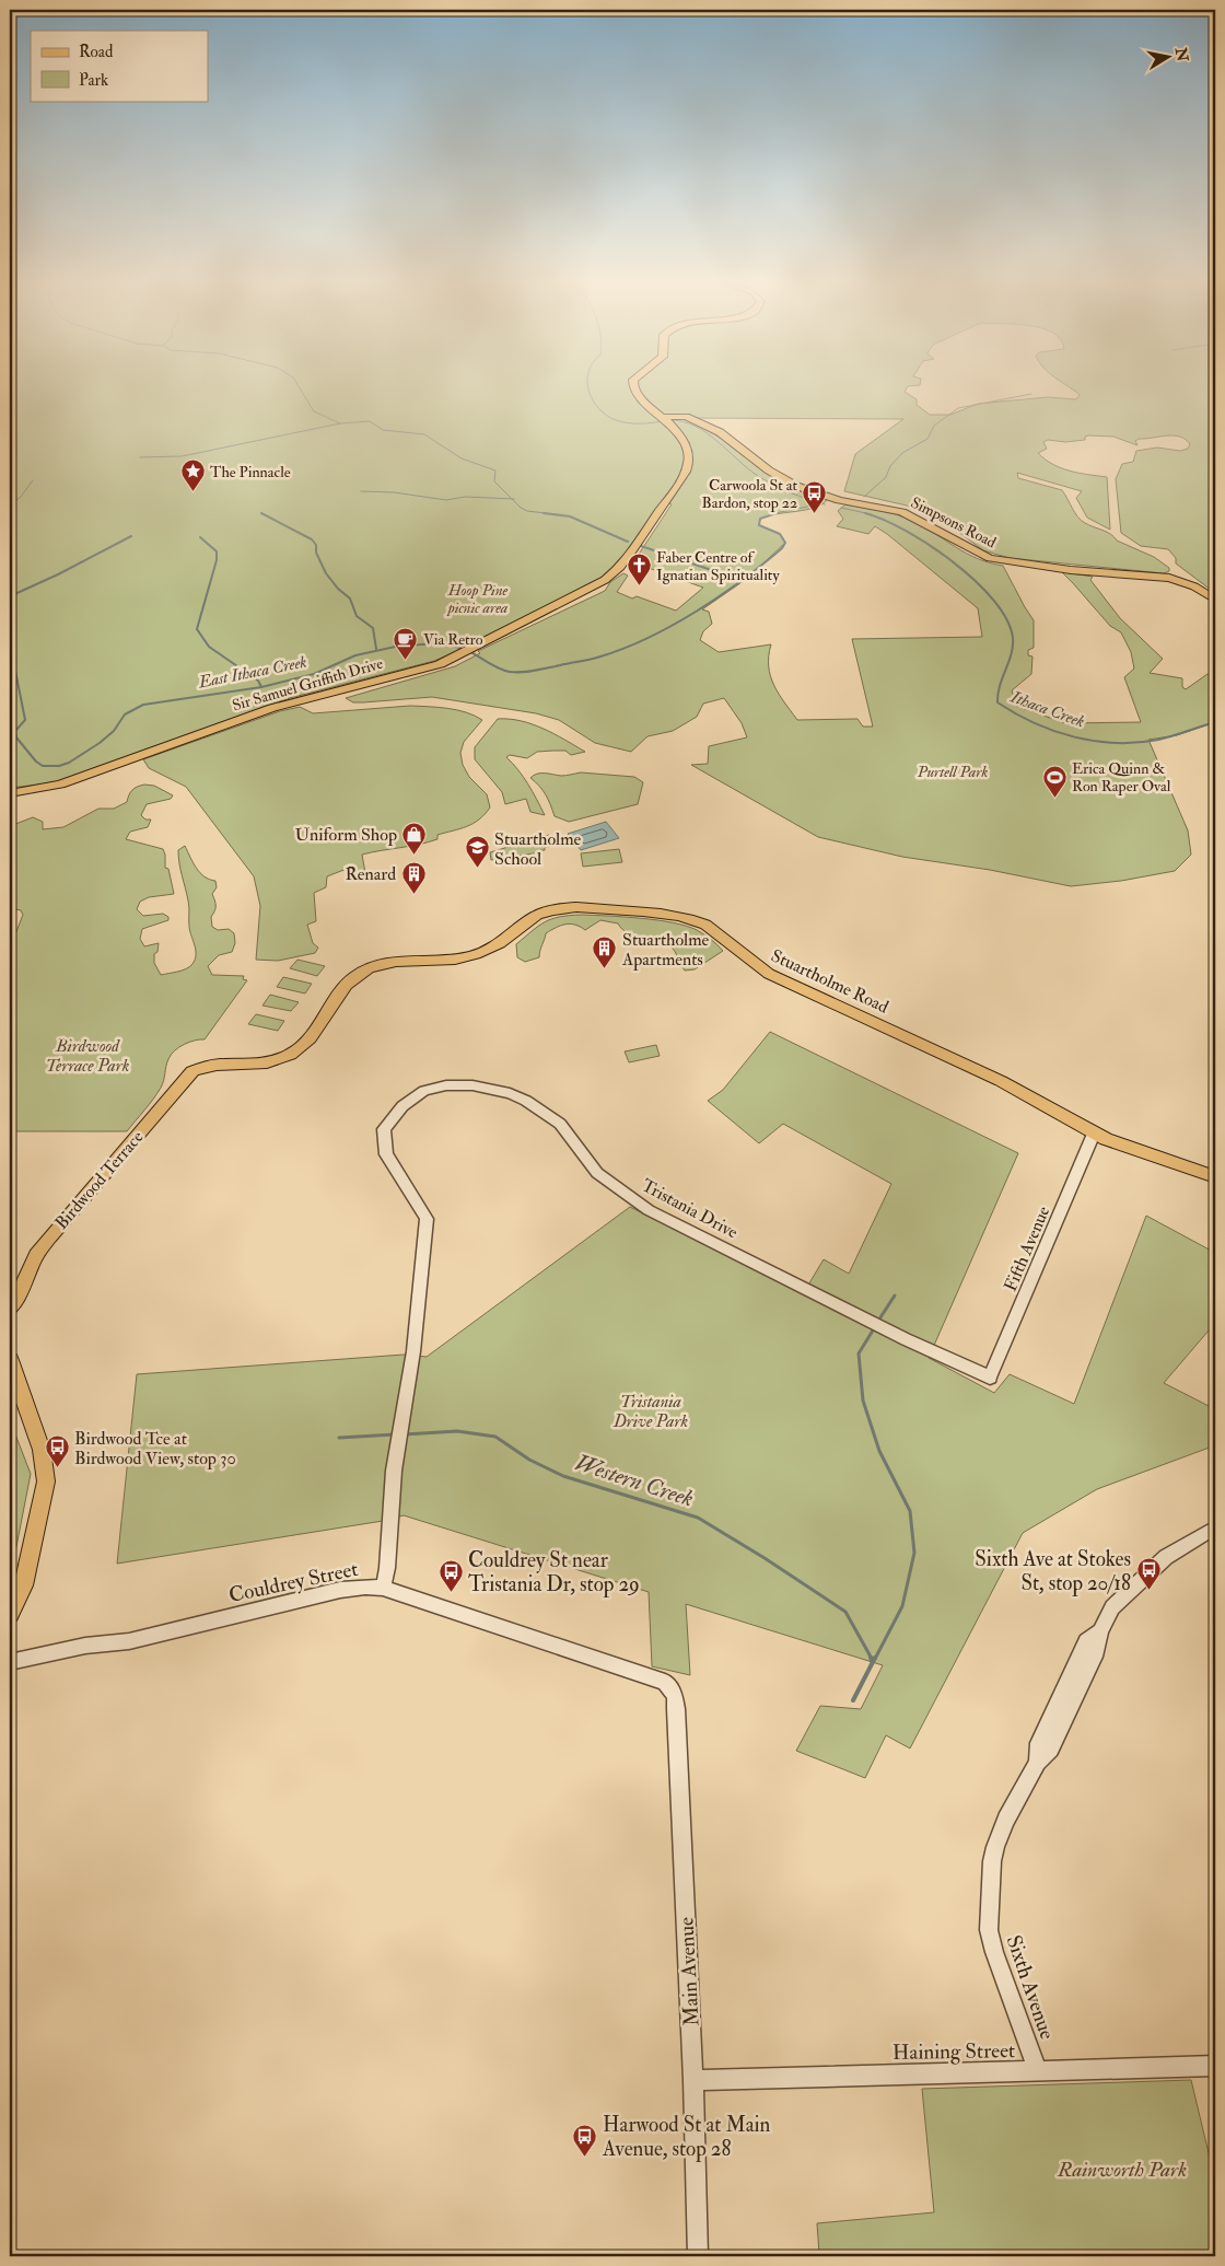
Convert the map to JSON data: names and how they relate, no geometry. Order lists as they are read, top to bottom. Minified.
{"streets":{"main road":["Simpsons Road","Sir Samuel Griffith Drive","Stuartholme Road","Birdwood Terrace"],"street":["Tristania Drive","Fifth Avenue","Couldrey Street","Main Avenue","Sixth Avenue","Haining Street"]},"crossings":[["Simpsons Road","Sir Samuel Griffith Drive"],["Stuartholme Road","Birdwood Terrace"],["Stuartholme Road","Fifth Avenue"],["Tristania Drive","Fifth Avenue"],["Tristania Drive","Couldrey Street"],["Couldrey Street","Main Avenue"],["Main Avenue","Haining Street"],["Sixth Avenue","Haining Street"]],"water":["East Ithaca Creek","Ithaca Creek","Western Creek"],"parks":["Hoop Pine picnic area","Purtell Park","Birdwood Terrace Park","Tristania Drive Park","Rainworth Park"],"places":{"place":["The Pinnacle"],"bus stop":["Carwoola St at Bardon, stop 22","Birdwood Tce at Birdwood View, stop 30","Sixth Ave at Stokes St, stop 20/18","Couldrey St near Tristania Dr, stop 29","Harwood St at Main Avenue, stop 28"],"church":["Faber Centre of Ignatian Spirituality"],"cafe":["Via Retro"],"sports":["Erica Quinn & Ron Raper Oval"],"shop":["Uniform Shop"],"school or university":["Stuartholme School"],"building":["Renard","Stuartholme Apartments"]},"legend":["Road","Park"],"north":"right"}
